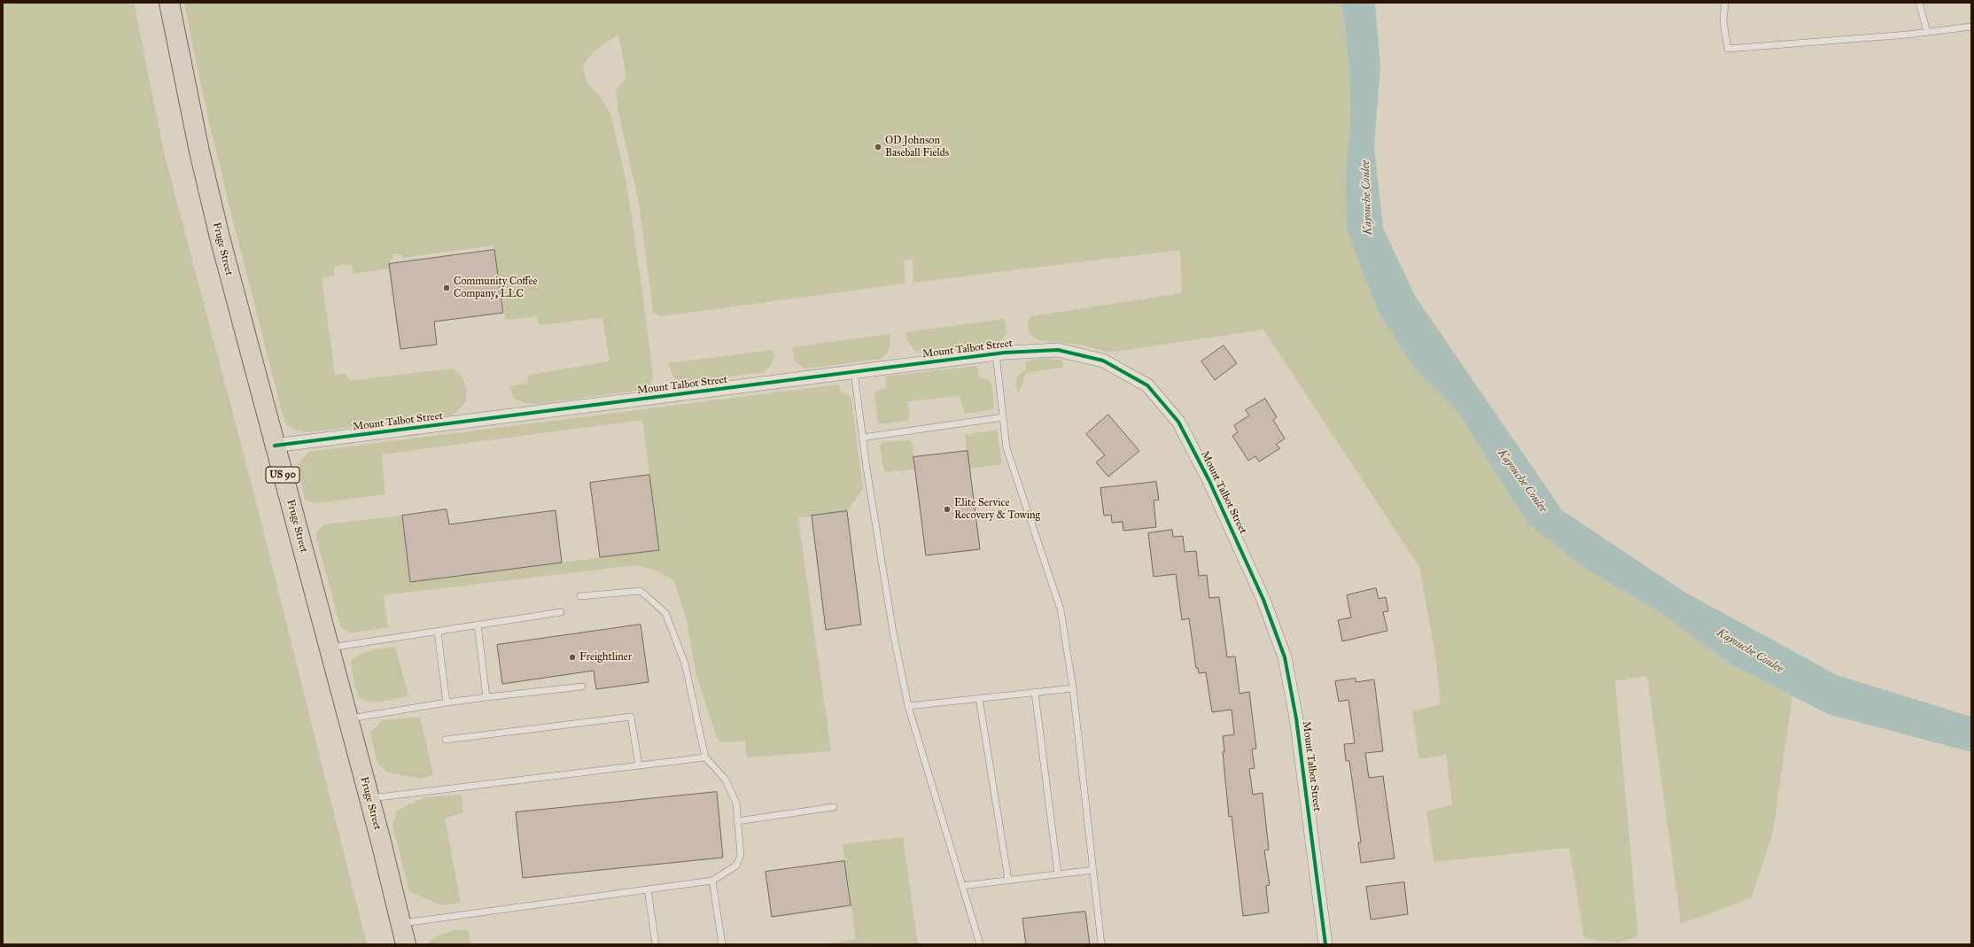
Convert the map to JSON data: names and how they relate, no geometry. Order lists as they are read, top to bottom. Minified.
{"streets":{"main road":["Fruge Street","US 90"],"street":["Mount Talbot Street"]},"crossings":[["Fruge Street","Mount Talbot Street"]],"water":["Kayouche Coulee"],"places":["OD Johnson Baseball Fields","Community Coffee Company, LLC","Elite Service Recovery & Towing","Freightliner"]}
